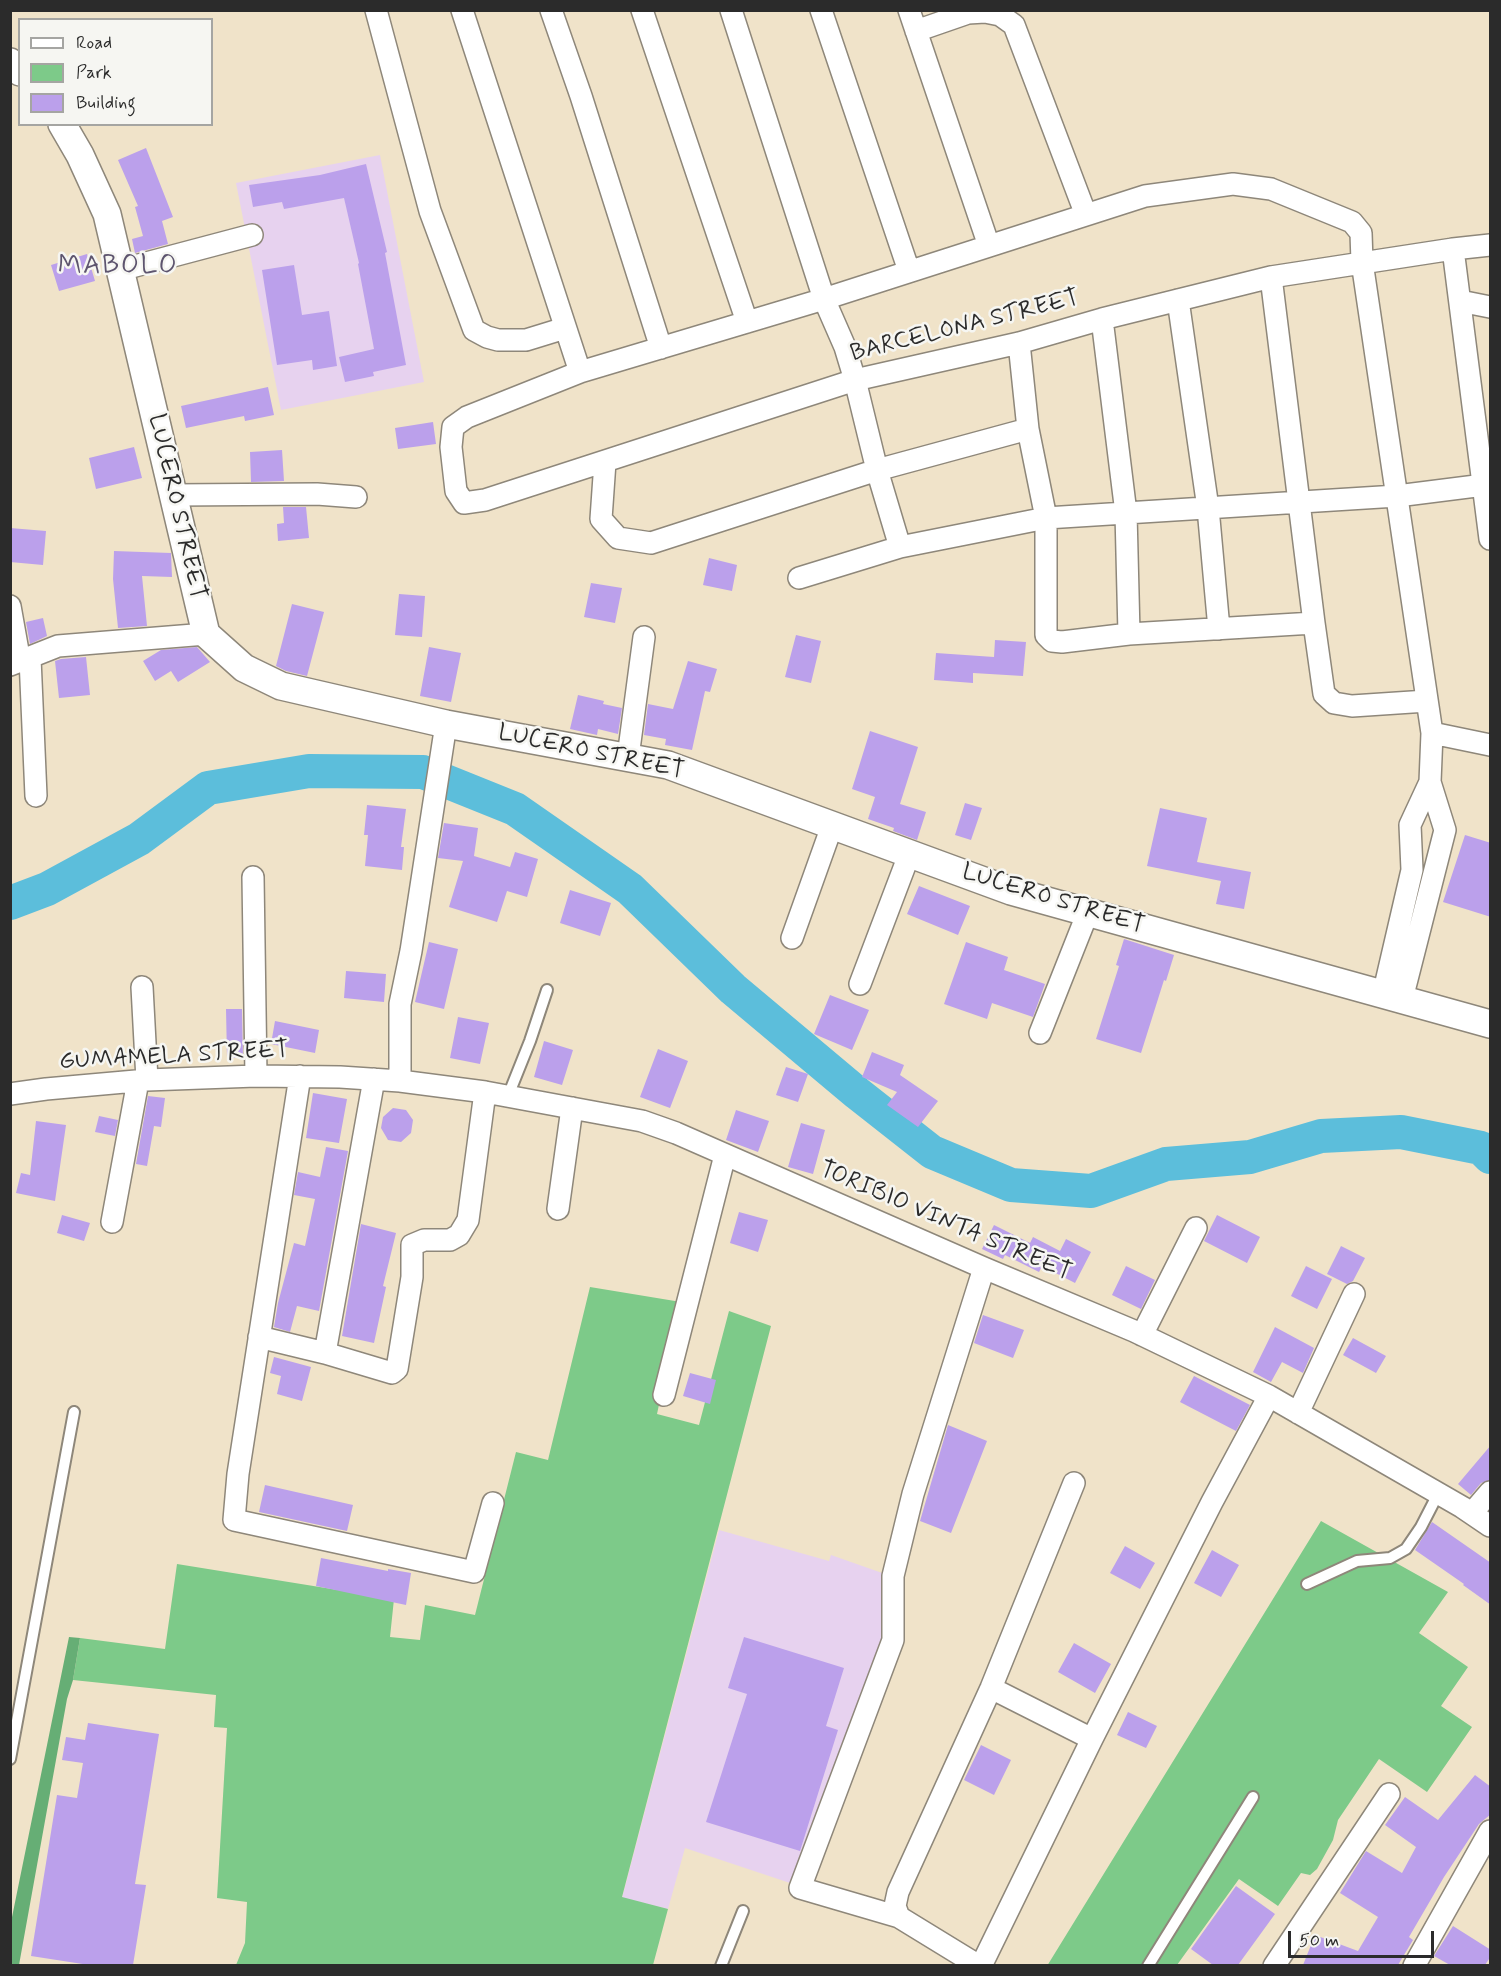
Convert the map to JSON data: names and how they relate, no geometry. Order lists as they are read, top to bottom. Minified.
{"streets":{"street":["BARCELONA STREET","LUCERO STREET","GUMAMELA STREET","TORIBIO VINTA STREET"]},"crossings":[["GUMAMELA STREET","TORIBIO VINTA STREET"]],"districts":["MABOLO"],"legend":["Road","Park","Building"],"scale_bar":"50 m"}
